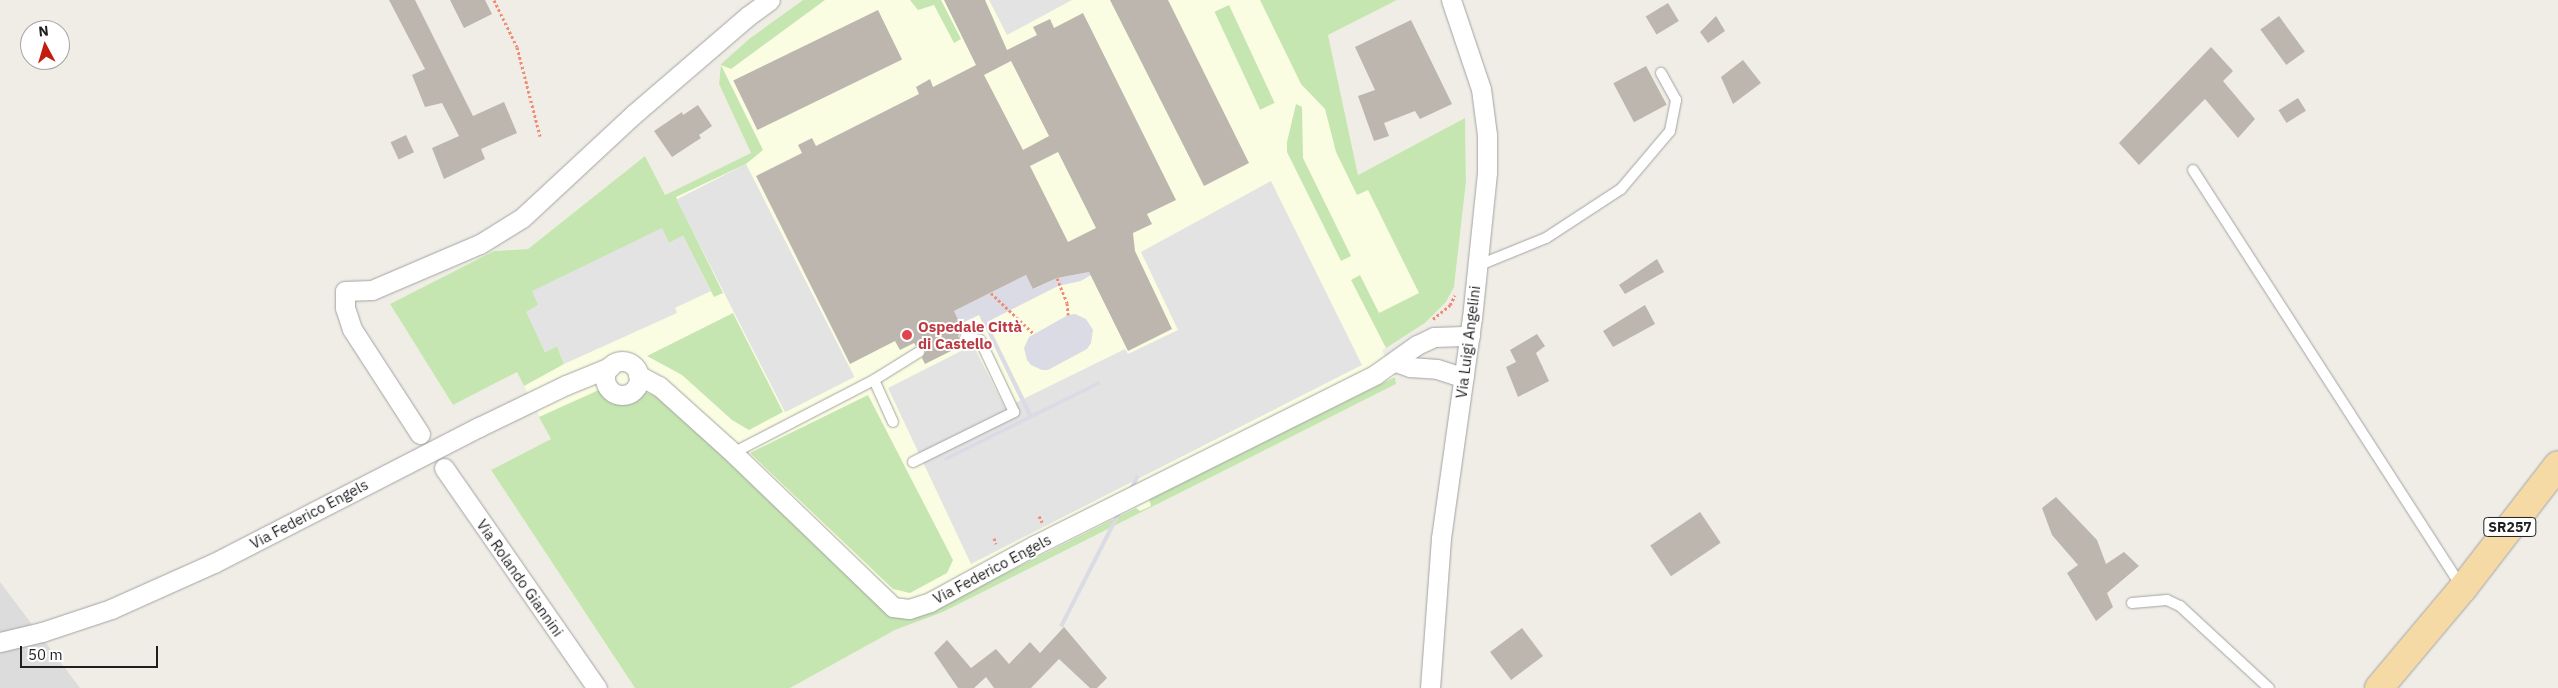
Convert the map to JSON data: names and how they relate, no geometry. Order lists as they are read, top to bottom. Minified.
{"streets":{"main road":["SR257"],"street":["Via Luigi Angelini","Via Federico Engels","Via Rolando Giannini"]},"crossings":[["Via Luigi Angelini","Via Federico Engels"]],"places":["Ospedale Città di Castello"],"scale_bar":"50 m","north":"top"}
